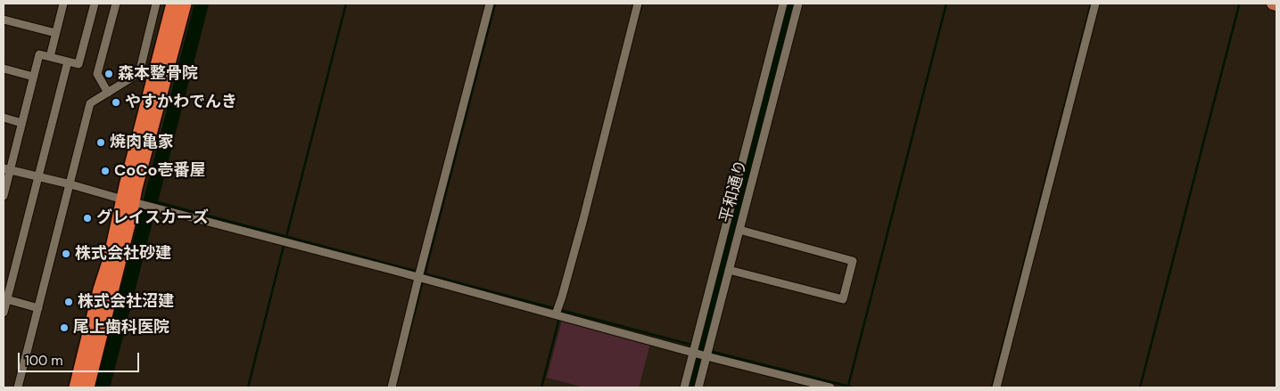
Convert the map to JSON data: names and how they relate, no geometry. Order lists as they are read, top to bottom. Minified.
{"streets":{"street":["平和通り"]},"places":["森本整骨院","やすかわでんき","焼肉亀家","CoCo壱番屋","グレイスカーズ","株式会社砂建","株式会社沼建","尾上歯科医院"],"scale_bar":"100 m"}
